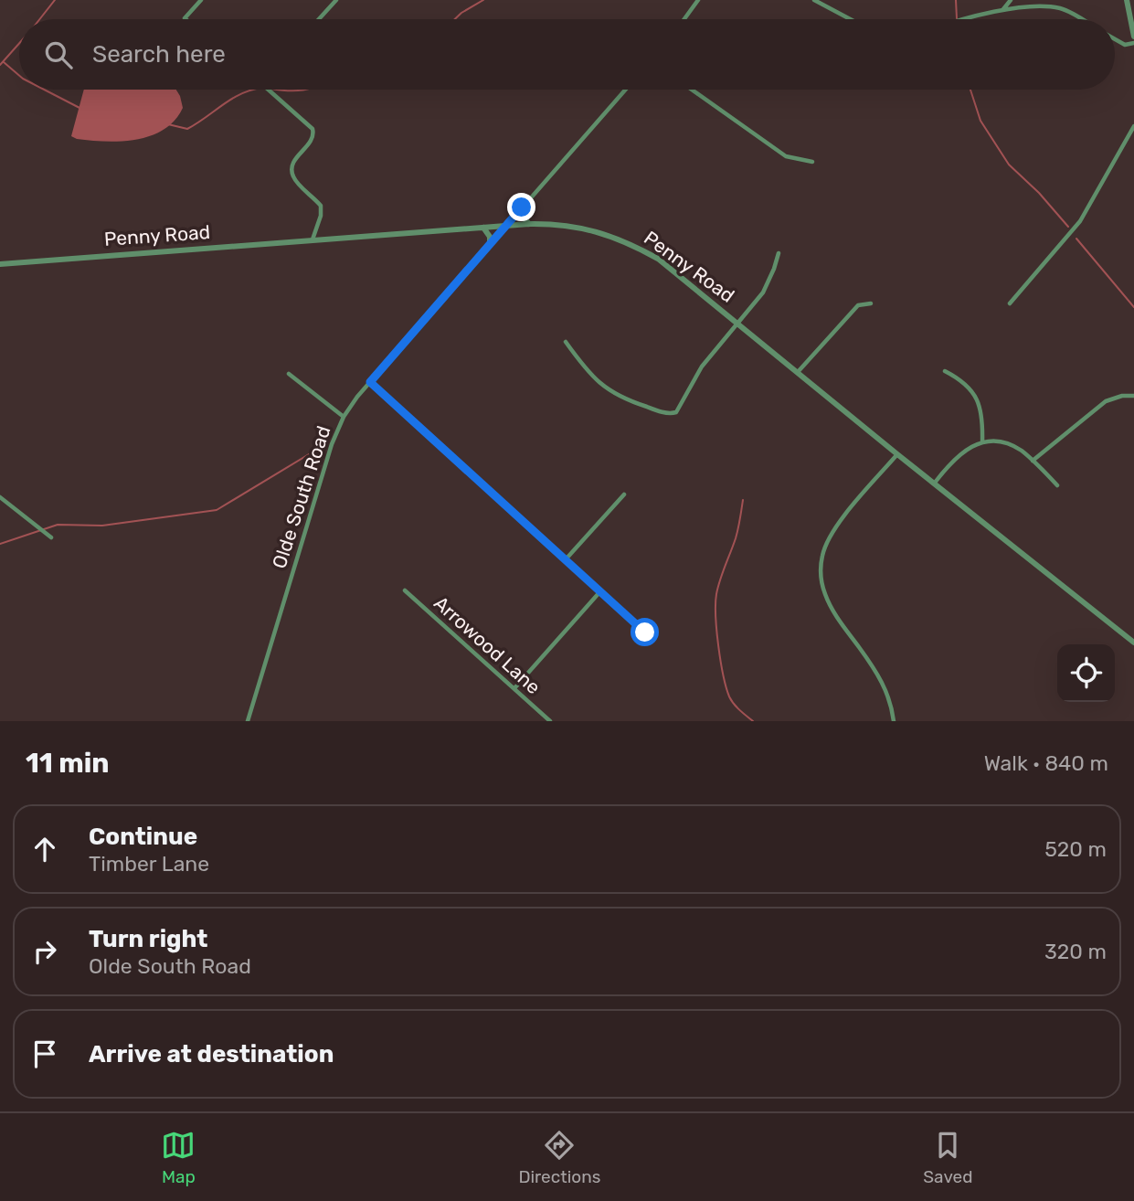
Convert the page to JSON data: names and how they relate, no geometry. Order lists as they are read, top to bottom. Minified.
{"streets":{"street":["Penny Road","Olde South Road","Arrowood Lane"]},"crossings":[["Penny Road","Olde South Road"]],"page":{"search":"Search here","heading":["11 min","Walk · 840 m"],"list":[["Continue","Timber Lane","520 m"],["Turn right","Olde South Road","320 m"],"Arrive at destination"],"nav":["Map","Directions","Saved"]}}
